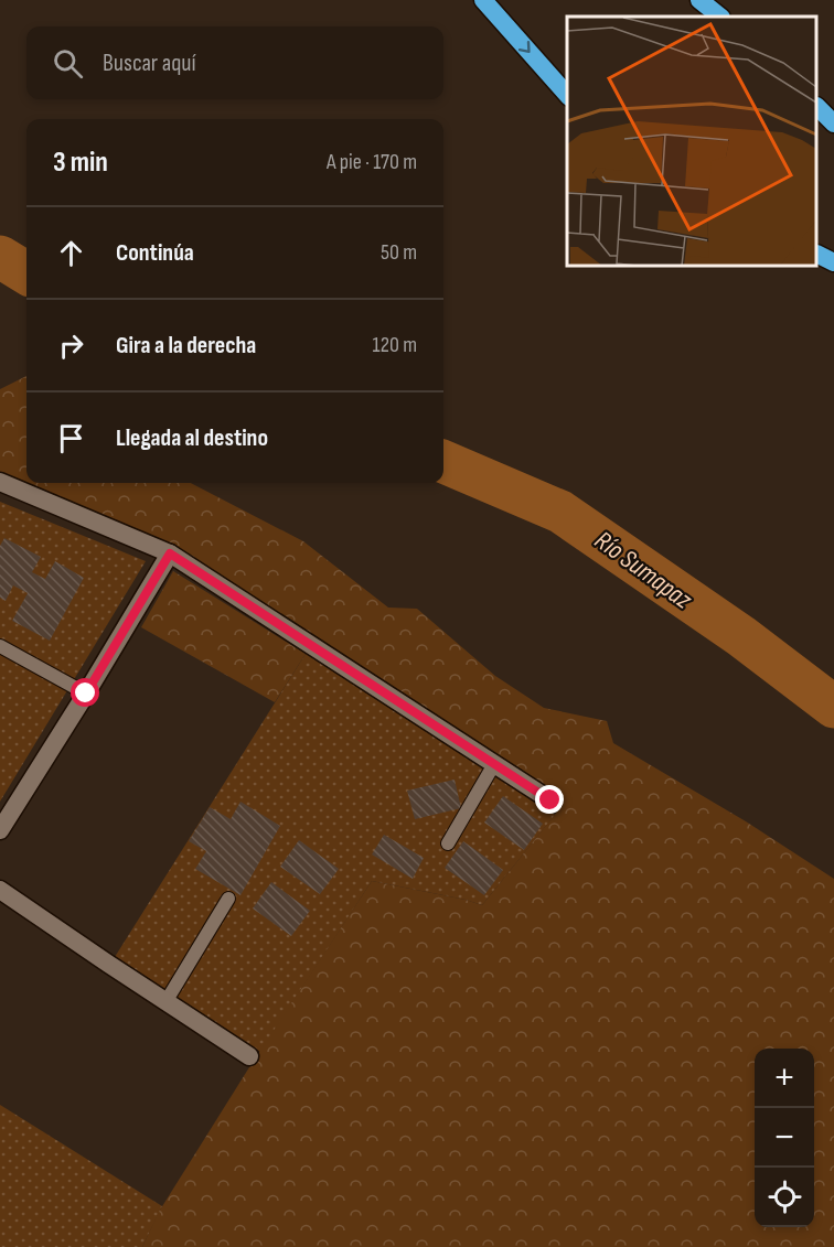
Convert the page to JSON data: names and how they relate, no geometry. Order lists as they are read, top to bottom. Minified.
{"water":["Río Sumapaz"],"page":{"search":"Buscar aquí","heading":["3 min","A pie · 170 m"],"list":[["Continúa","50 m"],["Gira a la derecha","120 m"],"Llegada al destino"],"map_buttons":["+","−"]}}
